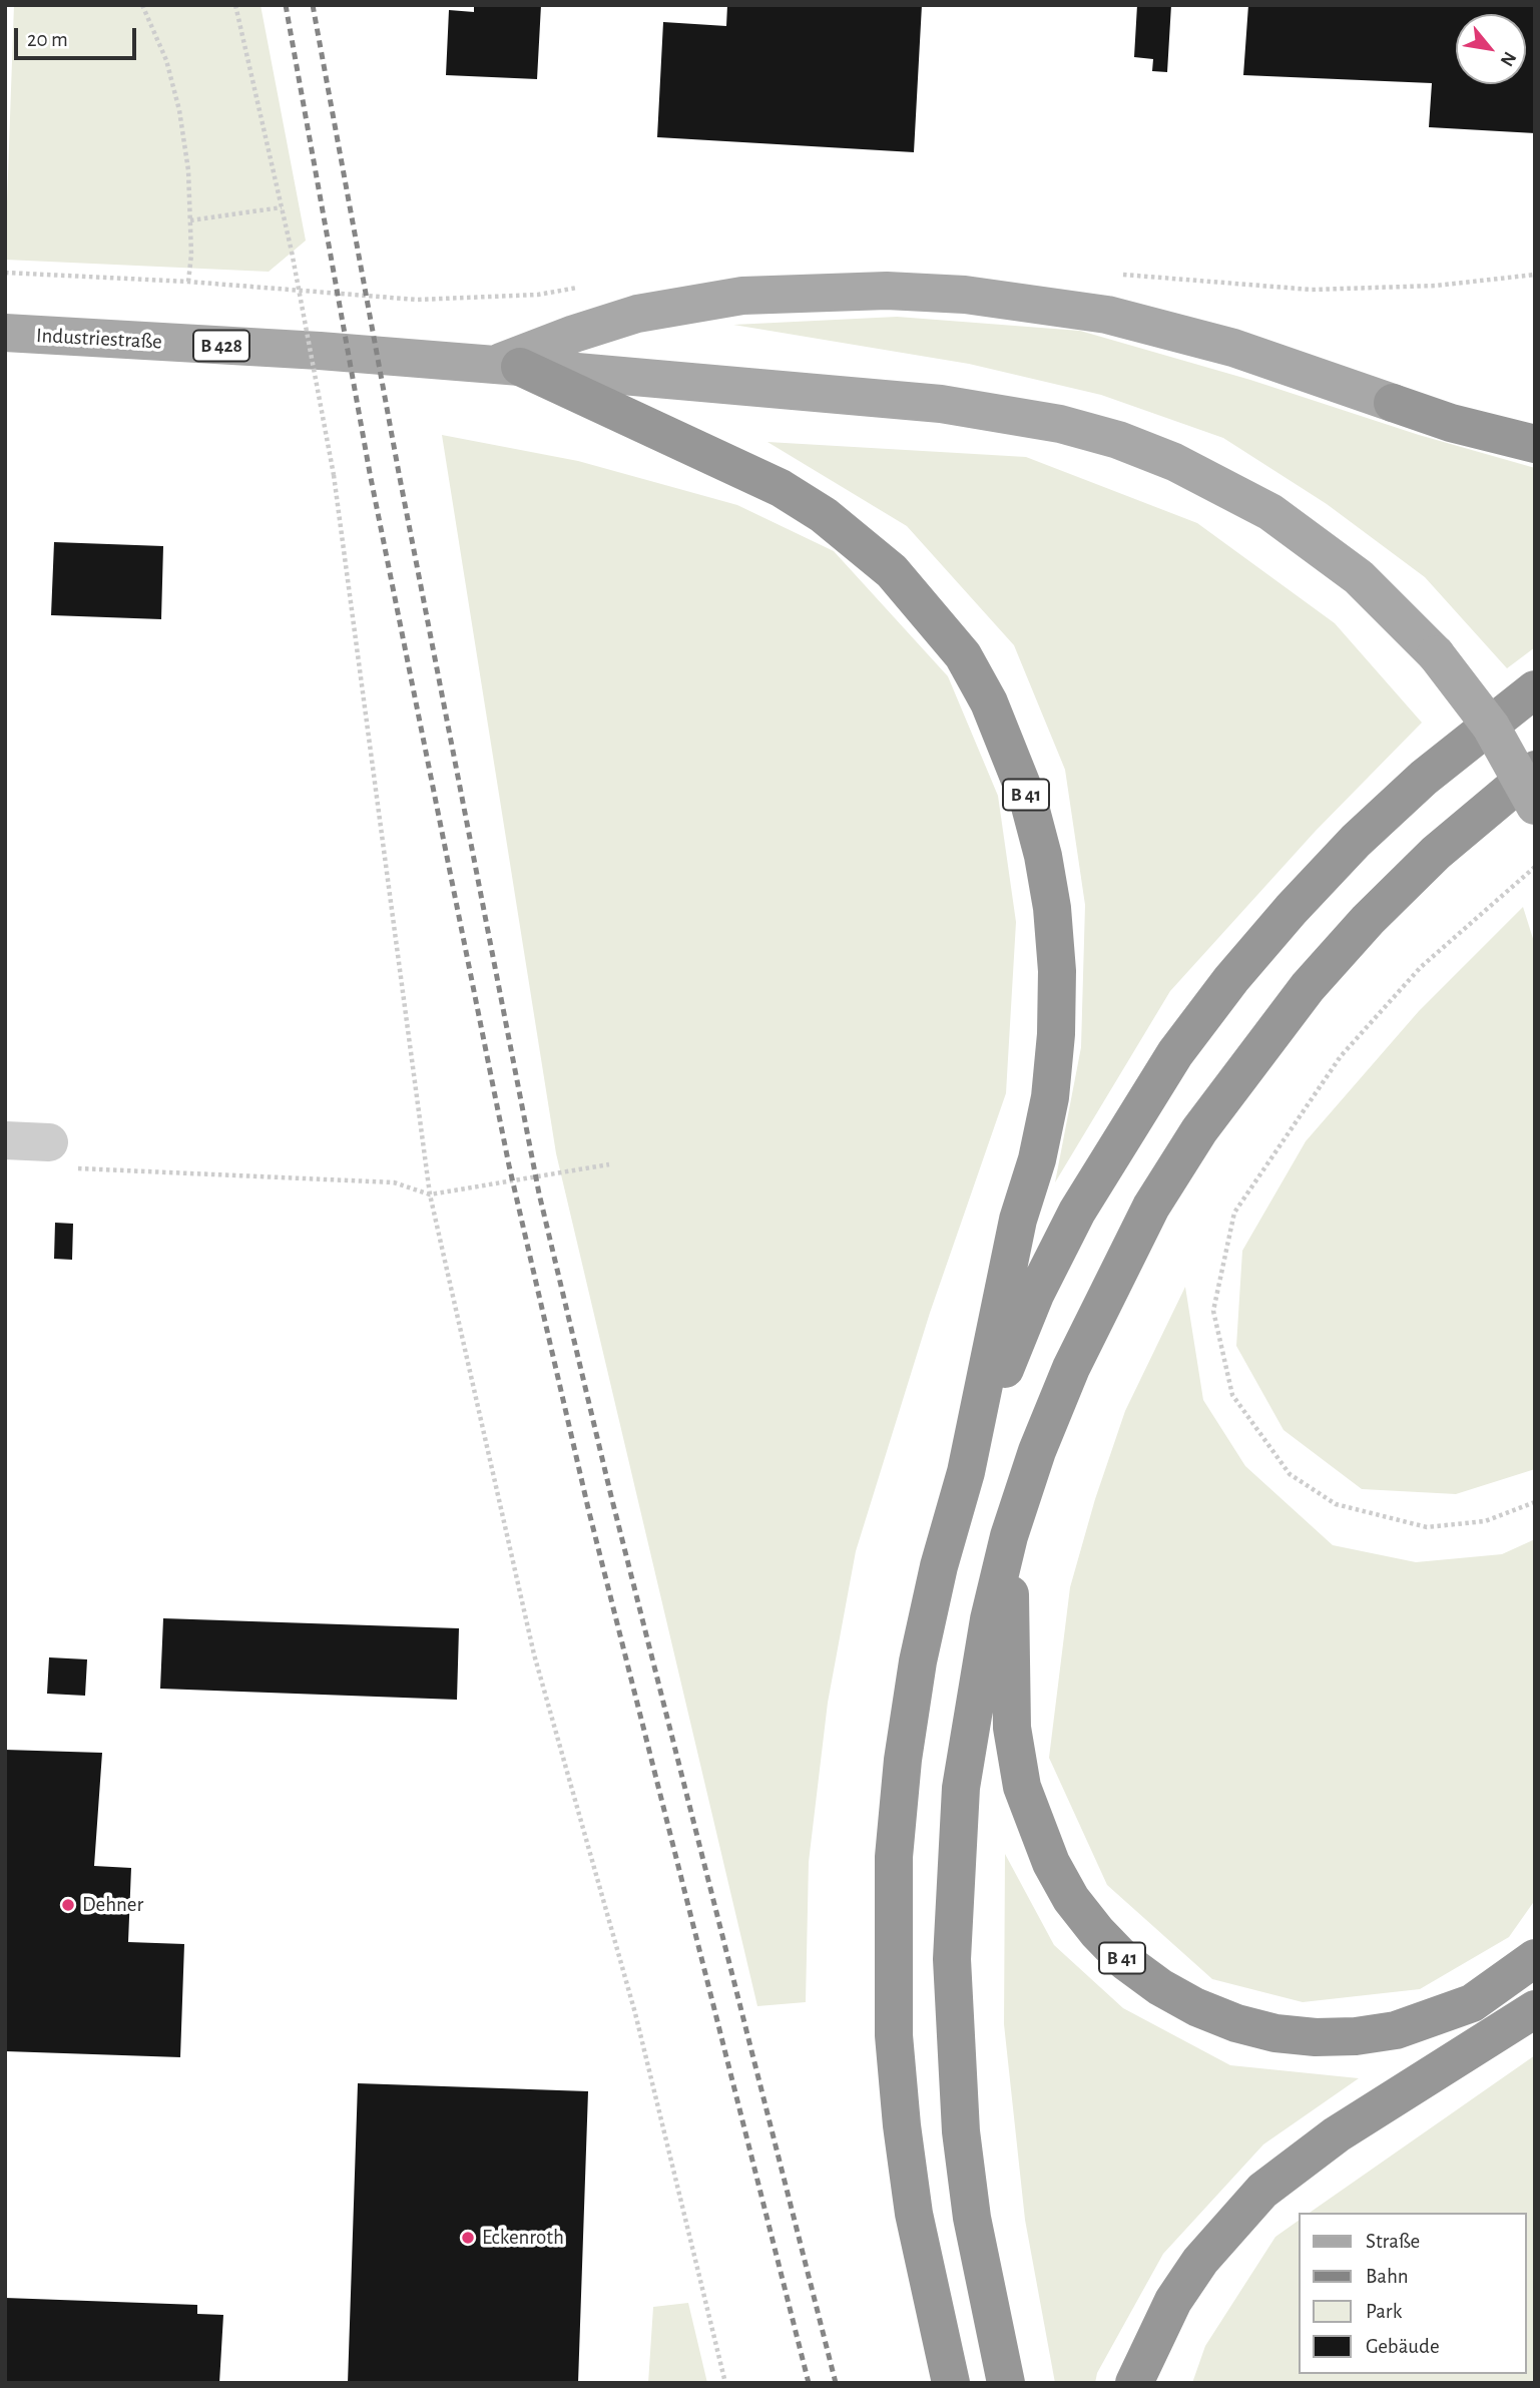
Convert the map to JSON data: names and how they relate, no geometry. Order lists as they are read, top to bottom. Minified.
{"streets":{"highway":["B 41"],"main road":["Industriestraße","B 428"]},"crossings":[["Industriestraße","B 41"]],"places":["Dehner","Eckenroth"],"legend":["Straße","Bahn","Park","Gebäude"],"scale_bar":"20 m","north":"bottom right"}
